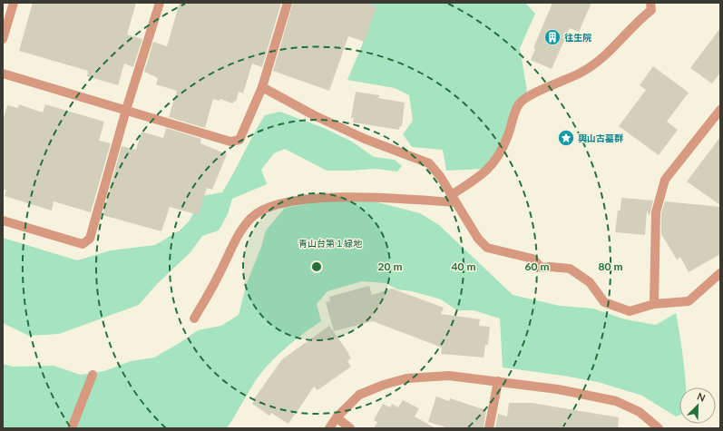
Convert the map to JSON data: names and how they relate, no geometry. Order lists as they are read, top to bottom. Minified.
{"parks":["青山台第１緑地"],"places":{"building":["往生院"],"place":["輿山古墓群"]},"north":"top right","rings":["20 m","40 m","60 m","80 m"]}
